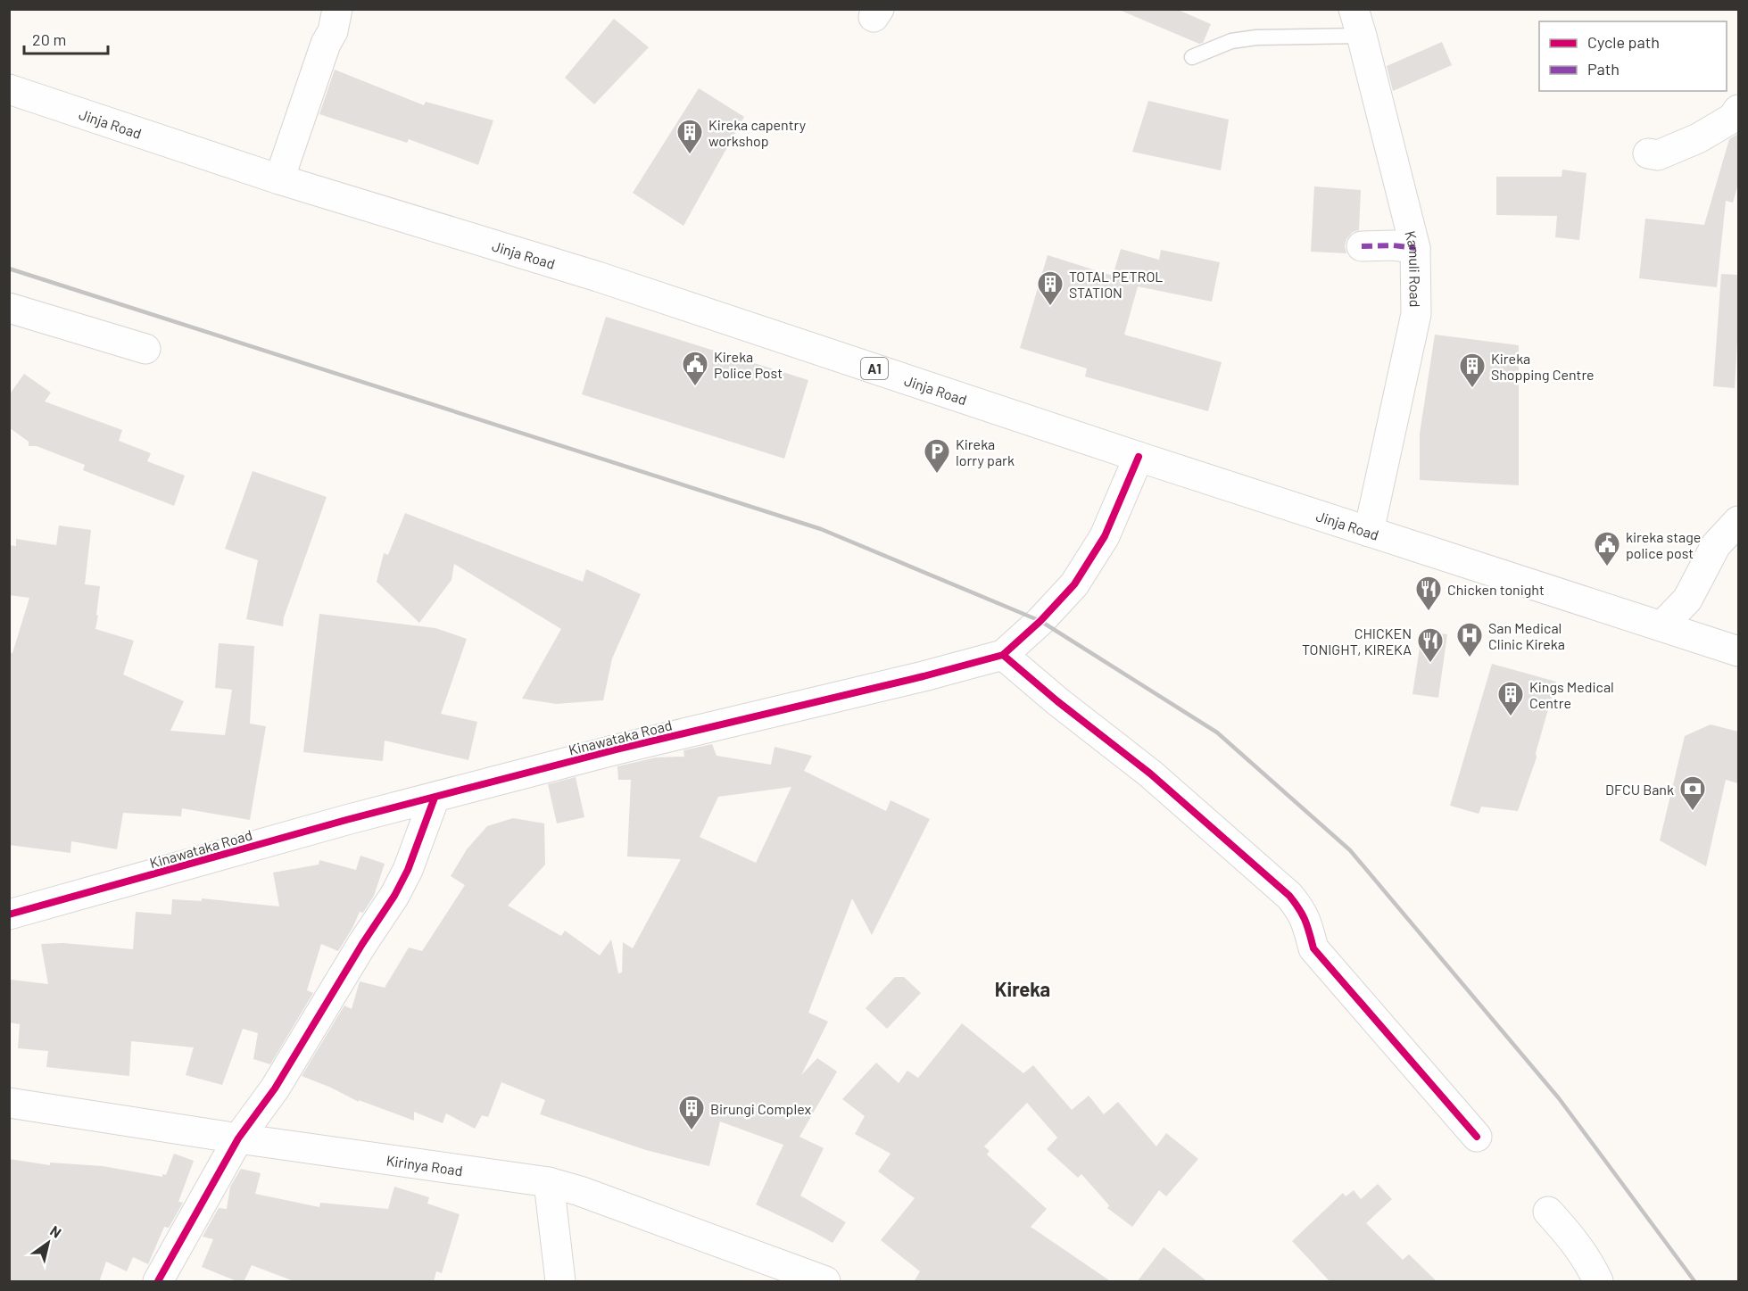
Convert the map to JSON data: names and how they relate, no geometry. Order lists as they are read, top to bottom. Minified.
{"streets":{"main road":["Jinja Road","Kamuli Road","A1","Kinawataka Road","Kirinya Road"]},"crossings":[["Jinja Road","Kamuli Road"],["Jinja Road","Kinawataka Road"]],"districts":["Kireka"],"places":{"building":["Kireka capentry workshop","TOTAL PETROL STATION","Kireka Shopping Centre","Kings Medical Centre","Birungi Complex"],"public building":["Kireka Police Post","kireka stage police post"],"parking":["Kireka lorry park"],"restaurant":["Chicken tonight","CHICKEN TONIGHT, KIREKA"],"hospital":["San Medical Clinic Kireka"],"bank":["DFCU Bank"]},"legend":["Cycle path","Path"],"scale_bar":"20 m","north":"top right"}
